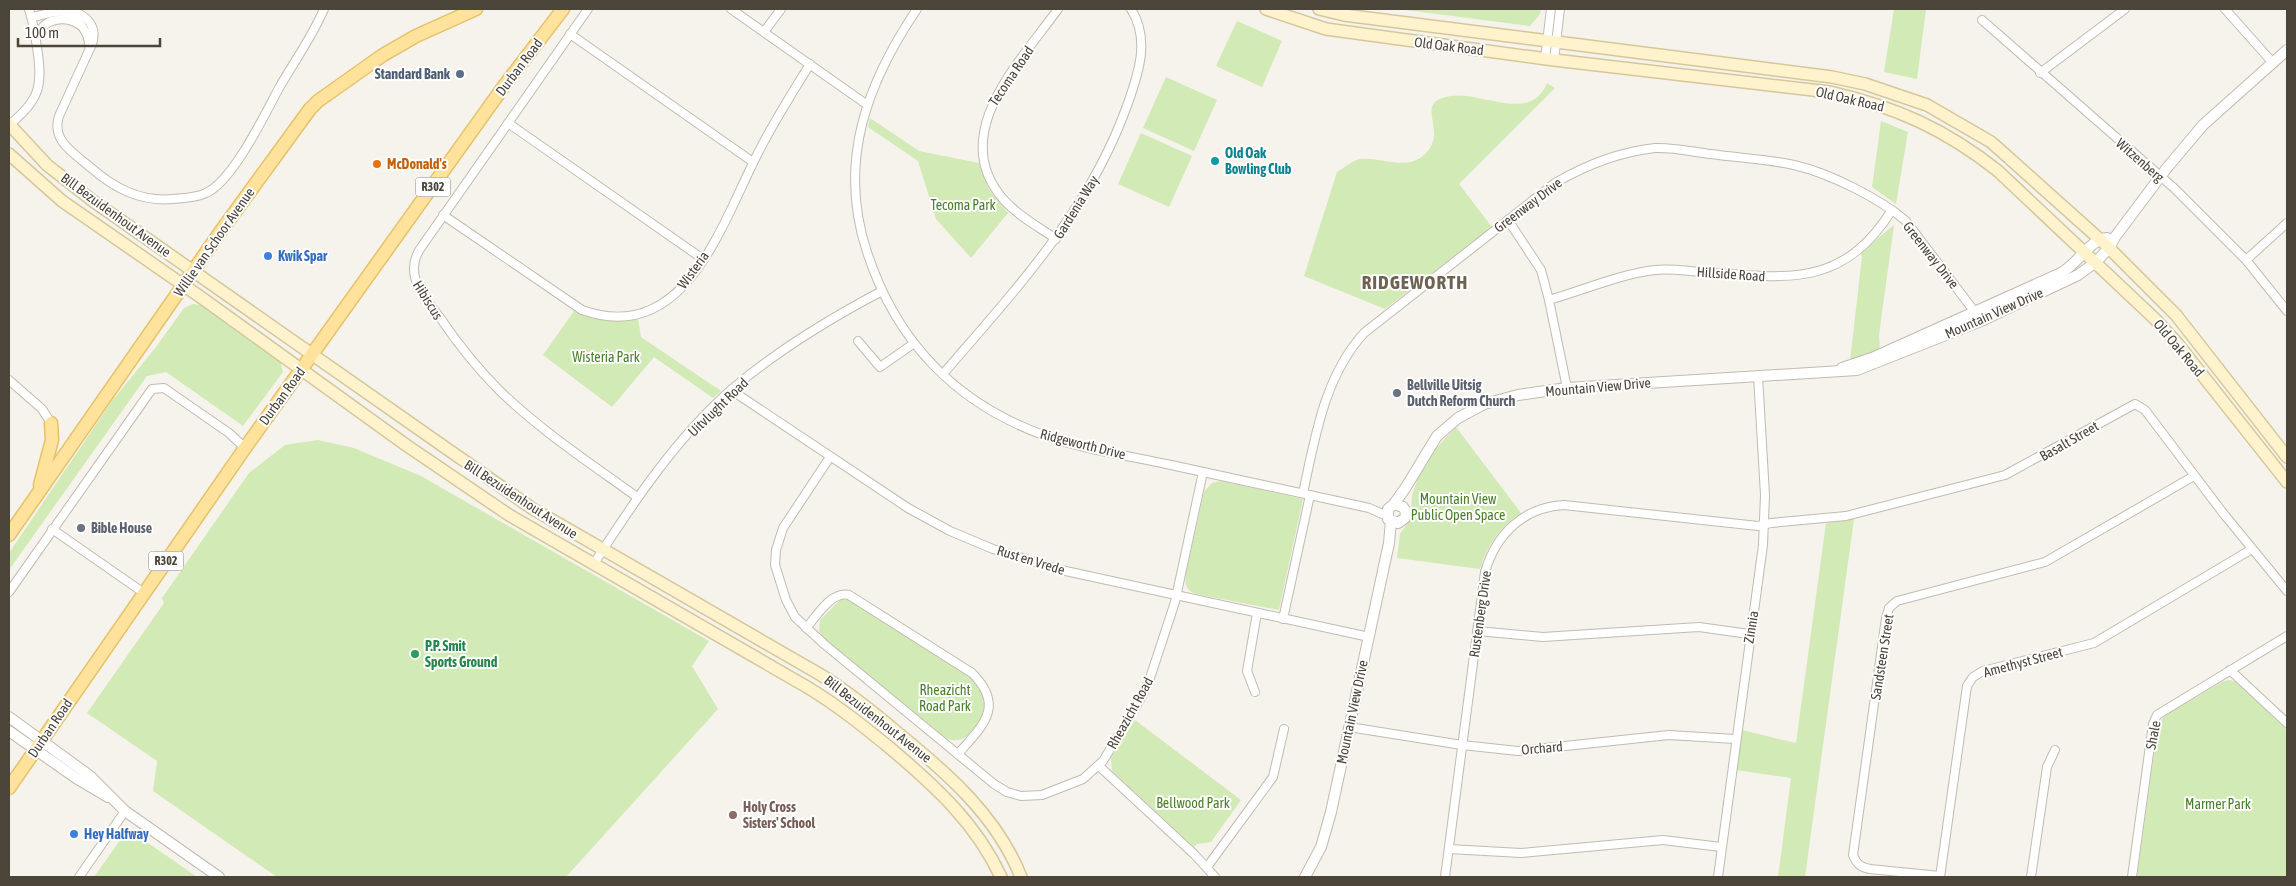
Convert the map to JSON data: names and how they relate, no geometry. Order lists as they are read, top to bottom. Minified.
{"streets":{"main road":["Old Oak Road","Durban Road","R302","Bill Bezuidenhout Avenue","Willie van Schoor Avenue"],"street":["Tecoma Road","Witzenberg","Greenway Drive","Gardenia Way","Wisteria","Hillside Road","Hibiscus","Mountain View Drive","Uitvlught Road","Basalt Street","Ridgeworth Drive","Rust en Vrede","Rustenberg Drive","Zinnia","Sandsteen Street","Amethyst Street","Rheazicht Road","Shale","Orchard"]},"crossings":[["Old Oak Road","Mountain View Drive"],["Durban Road","Bill Bezuidenhout Avenue"],["Tecoma Road","Gardenia Way"],["Witzenberg","Mountain View Drive"],["Greenway Drive","Hillside Road"],["Greenway Drive","Mountain View Drive"],["Greenway Drive","Ridgeworth Drive"],["Greenway Drive","Rust en Vrede"],["Gardenia Way","Ridgeworth Drive"],["Bill Bezuidenhout Avenue","Willie van Schoor Avenue"],["Bill Bezuidenhout Avenue","Uitvlught Road"],["Wisteria","Hibiscus"],["Hibiscus","Uitvlught Road"],["Mountain View Drive","Ridgeworth Drive"],["Mountain View Drive","Rust en Vrede"],["Mountain View Drive","Zinnia"],["Mountain View Drive","Orchard"],["Uitvlught Road","Ridgeworth Drive"],["Uitvlught Road","Rust en Vrede"],["Basalt Street","Rustenberg Drive"],["Basalt Street","Zinnia"],["Basalt Street","Sandsteen Street"],["Basalt Street","Amethyst Street"],["Ridgeworth Drive","Rheazicht Road"],["Rust en Vrede","Rheazicht Road"],["Rustenberg Drive","Zinnia"],["Rustenberg Drive","Orchard"],["Zinnia","Orchard"],["Sandsteen Street","Amethyst Street"]],"districts":["RIDGEWORTH"],"parks":["Tecoma Park","Wisteria Park","Mountain View Public Open Space","Rheazicht Road Park","Bellwood Park","Marmer Park"],"places":["Standard Bank","Old Oak Bowling Club","McDonald's","Kwik Spar","Bellville Uitsig Dutch Reform Church","Bible House","P.P. Smit Sports Ground","Holy Cross Sisters' School","Hey Halfway"],"scale_bar":"100 m"}
